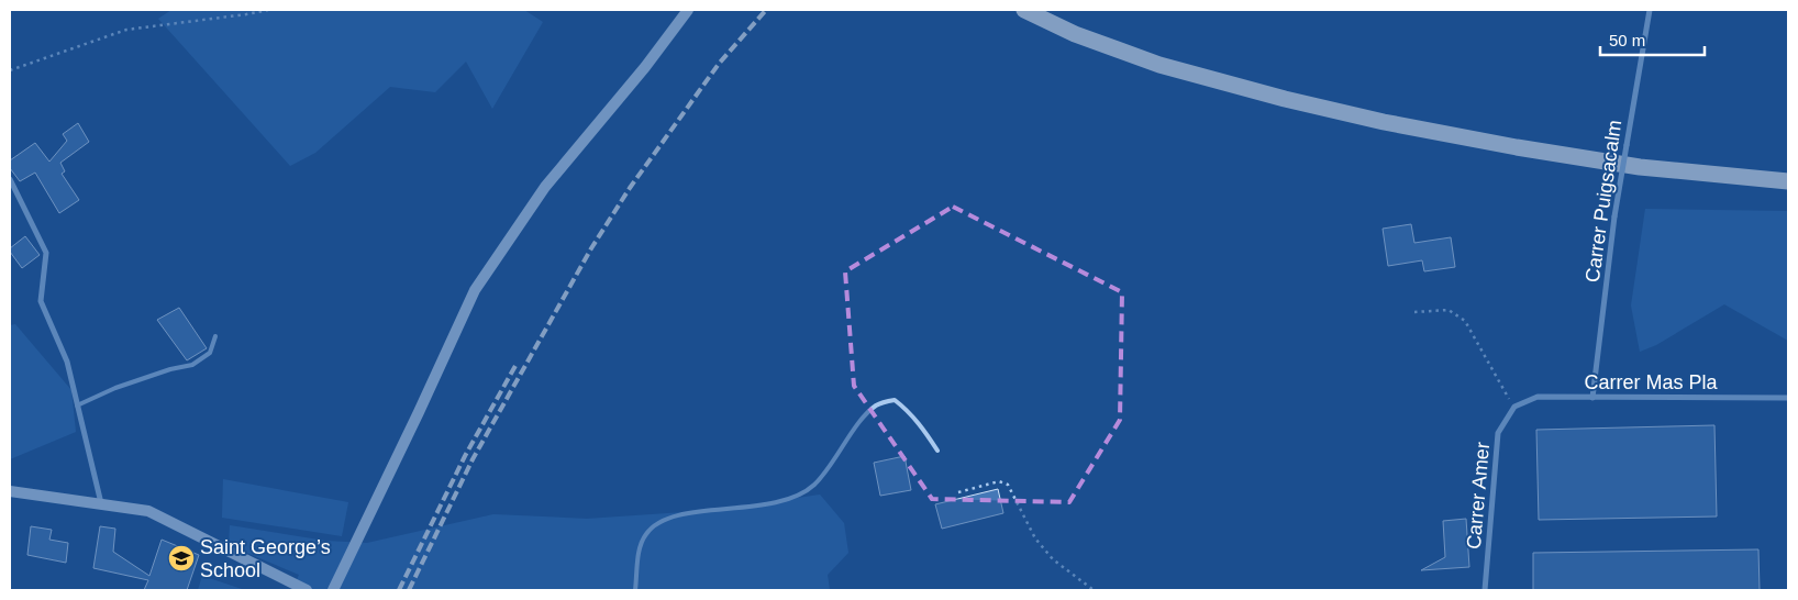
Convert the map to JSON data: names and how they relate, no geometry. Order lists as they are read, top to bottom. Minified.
{"streets":{"street":["Carrer Puigsacalm","Carrer Mas Pla","Carrer Amer"]},"crossings":[["Carrer Puigsacalm","Carrer Mas Pla"],["Carrer Mas Pla","Carrer Amer"]],"places":{"school or university":["Saint George’s School"]},"scale_bar":"50 m"}
